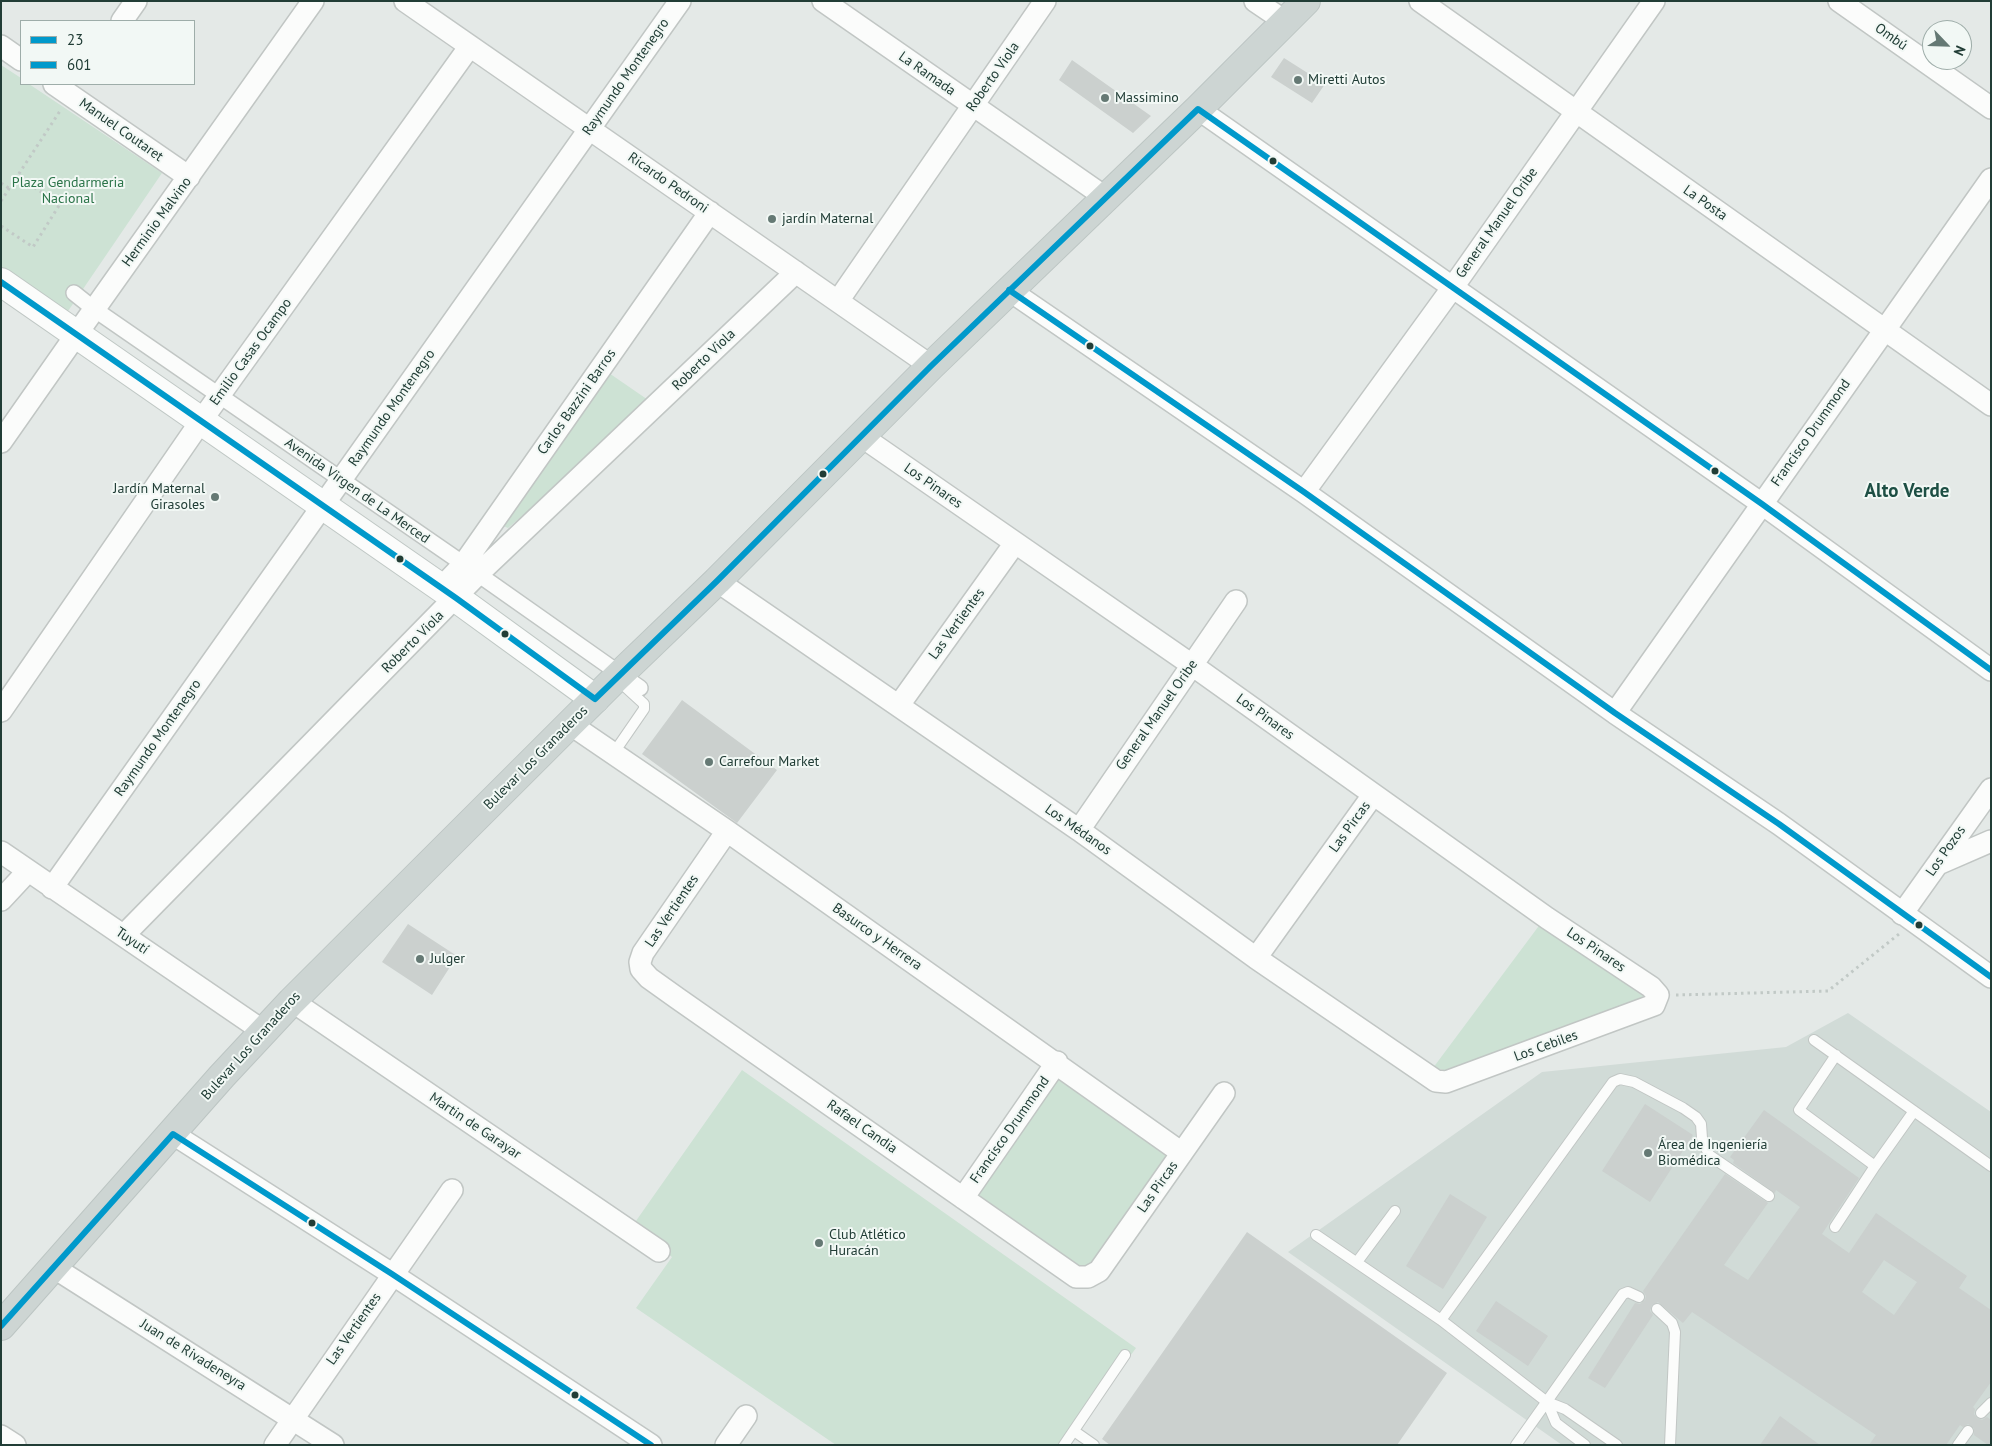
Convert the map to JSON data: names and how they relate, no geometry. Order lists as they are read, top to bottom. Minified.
{"streets":{"main road":["Bulevar Los Granaderos"],"street":["Ombú","La Ramada","Raymundo Montenegro","Roberto Viola","Manuel Coutaret","Ricardo Pedroni","La Posta","Herminio Malvino","General Manuel Oribe","Emilio Casas Ocampo","Carlos Bazzini Barros","Francisco Drummond","Los Pinares","Avenida Virgen de La Merced","Las Vertientes","Las Pircas","Los Médanos","Los Pozos","Basurco y Herrera","Tuyutí","Los Cebiles","Martin de Garayar","Rafael Candia","Juan de Rivadeneyra"]},"crossings":[["La Ramada","Roberto Viola"],["La Ramada","Bulevar Los Granaderos"],["Raymundo Montenegro","Ricardo Pedroni"],["Raymundo Montenegro","Avenida Virgen de La Merced"],["Raymundo Montenegro","Tuyutí"],["Roberto Viola","Ricardo Pedroni"],["Roberto Viola","Carlos Bazzini Barros"],["Roberto Viola","Avenida Virgen de La Merced"],["Roberto Viola","Tuyutí"],["Manuel Coutaret","Herminio Malvino"],["Ricardo Pedroni","Emilio Casas Ocampo"],["Ricardo Pedroni","Carlos Bazzini Barros"],["Ricardo Pedroni","Bulevar Los Granaderos"],["La Posta","General Manuel Oribe"],["La Posta","Francisco Drummond"],["Herminio Malvino","Avenida Virgen de La Merced"],["General Manuel Oribe","Los Pinares"],["General Manuel Oribe","Los Médanos"],["Emilio Casas Ocampo","Avenida Virgen de La Merced"],["Carlos Bazzini Barros","Avenida Virgen de La Merced"],["Francisco Drummond","Basurco y Herrera"],["Francisco Drummond","Rafael Candia"],["Los Pinares","Las Vertientes"],["Los Pinares","Bulevar Los Granaderos"],["Los Pinares","Las Pircas"],["Los Pinares","Los Cebiles"],["Avenida Virgen de La Merced","Bulevar Los Granaderos"],["Las Vertientes","Los Médanos"],["Las Vertientes","Basurco y Herrera"],["Las Vertientes","Rafael Candia"],["Las Vertientes","Juan de Rivadeneyra"],["Bulevar Los Granaderos","Los Médanos"],["Bulevar Los Granaderos","Basurco y Herrera"],["Bulevar Los Granaderos","Tuyutí"],["Bulevar Los Granaderos","Martin de Garayar"],["Bulevar Los Granaderos","Juan de Rivadeneyra"],["Las Pircas","Los Médanos"],["Las Pircas","Basurco y Herrera"],["Las Pircas","Rafael Candia"],["Los Médanos","Los Cebiles"]],"districts":["Alto Verde"],"parks":["Plaza Gendarmeria Nacional"],"places":["Miretti Autos","Massimino","jardín Maternal","Jardín Maternal Girasoles","Carrefour Market","Julger","Área de Ingeniería Biomédica","Club Atlético Huracán"],"lines":["transit line 23","transit line 601"],"legend":["23","601"],"north":"bottom right"}
